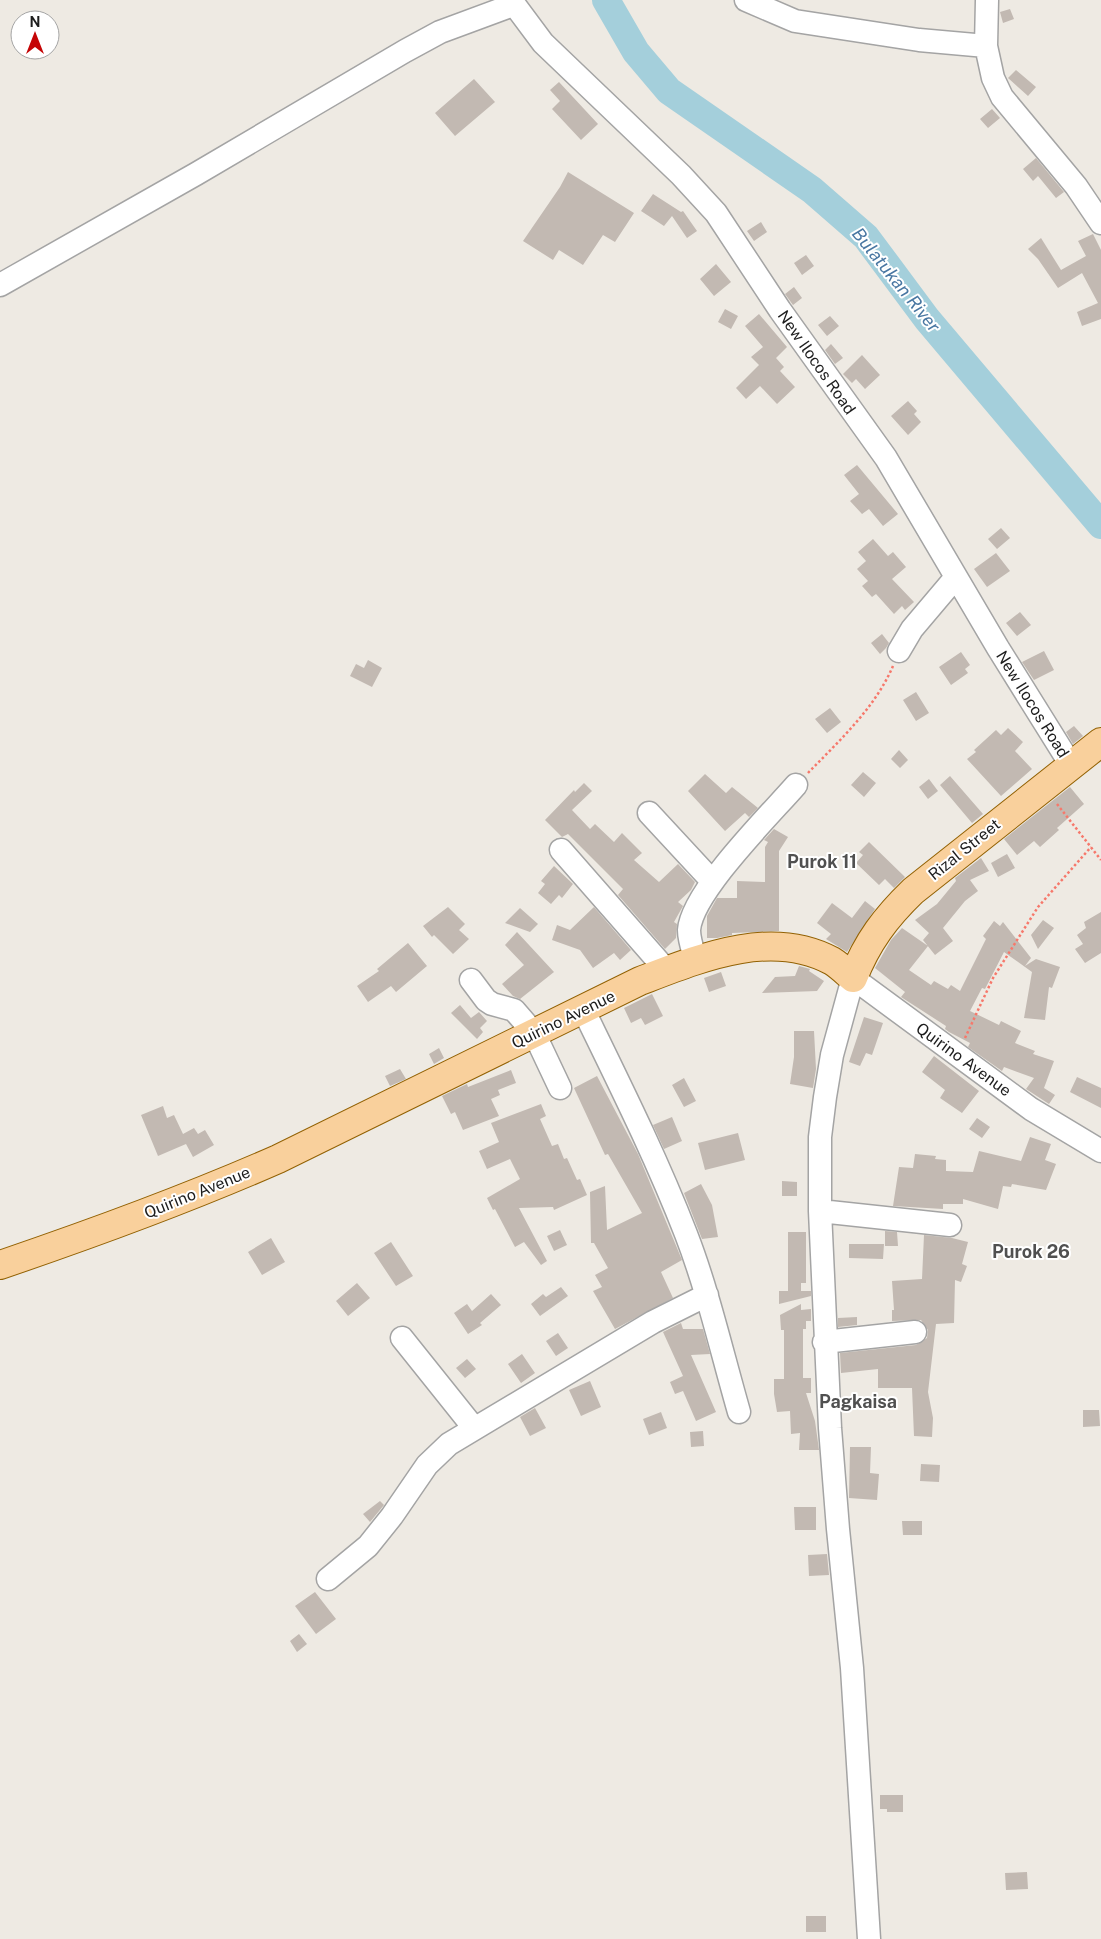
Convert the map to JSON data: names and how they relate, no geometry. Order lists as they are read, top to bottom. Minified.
{"streets":{"main road":["Rizal Street","Quirino Avenue"],"street":["New Ilocos Road"]},"crossings":[["New Ilocos Road","Rizal Street"],["Rizal Street","Quirino Avenue"]],"districts":["Purok 11","Purok 26","Pagkaisa"],"water":["Bulatukan River"],"north":"top"}
